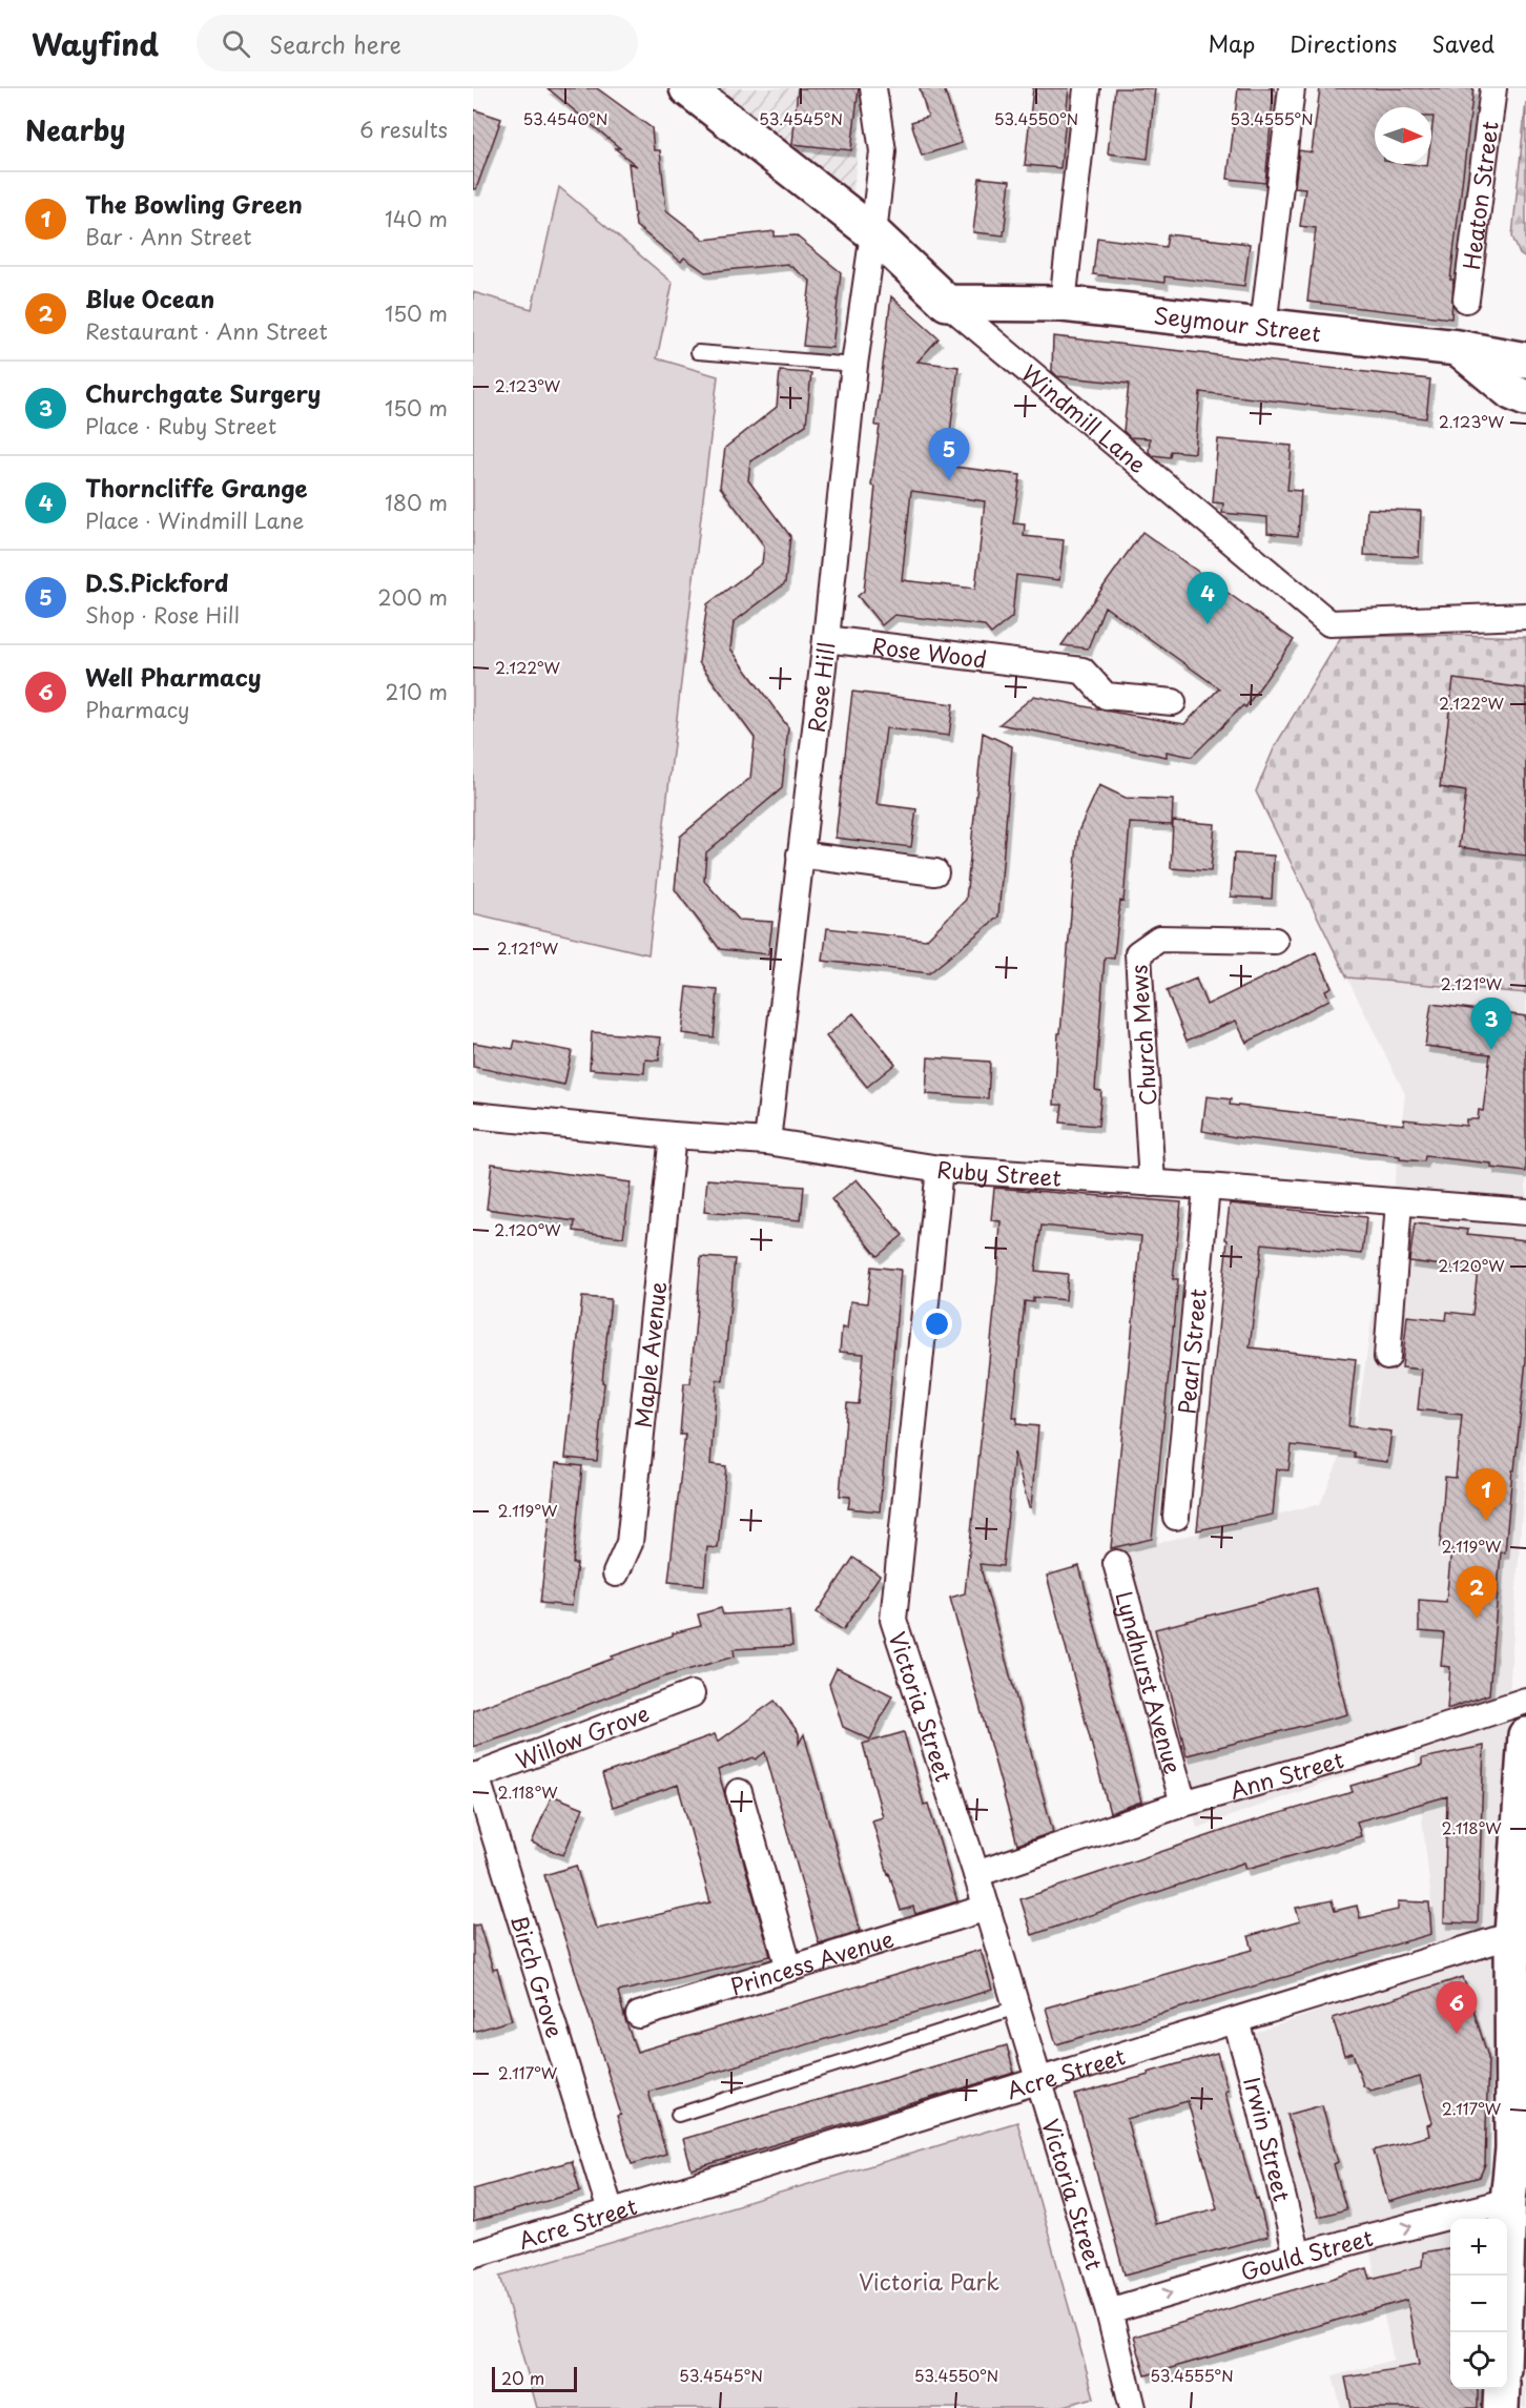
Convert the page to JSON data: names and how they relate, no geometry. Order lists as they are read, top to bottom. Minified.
{"streets":{"street":["Heaton Street","Seymour Street","Windmill Lane","Rose Wood","Rose Hill","Church Mews","Ruby Street","Pearl Street","Maple Avenue","Lyndhurst Avenue","Victoria Street","Willow Grove","Ann Street","Princess Avenue","Birch Grove","Acre Street","Irwin Street","Gould Street"]},"crossings":[["Seymour Street","Windmill Lane"],["Windmill Lane","Rose Hill"],["Rose Wood","Rose Hill"],["Rose Hill","Ruby Street"],["Church Mews","Ruby Street"],["Ruby Street","Pearl Street"],["Ruby Street","Maple Avenue"],["Ruby Street","Victoria Street"],["Lyndhurst Avenue","Ann Street"],["Victoria Street","Ann Street"],["Victoria Street","Princess Avenue"],["Victoria Street","Acre Street"],["Victoria Street","Gould Street"],["Willow Grove","Birch Grove"],["Birch Grove","Acre Street"],["Acre Street","Irwin Street"],["Irwin Street","Gould Street"]],"one_way":["Gould Street"],"parks":["Victoria Park"],"scale_bar":"20 m","north":"right","page":{"header":"Wayfind","search":"Search here","nav":["Map","Directions","Saved"],"heading":["Nearby","6 results"],"list":[{"mark":"1","name":"The Bowling Green","note":"Bar · Ann Street","value":"140 m"},{"mark":"2","name":"Blue Ocean","note":"Restaurant · Ann Street","value":"150 m"},{"mark":"3","name":"Churchgate Surgery","note":"Place · Ruby Street","value":"150 m"},{"mark":"4","name":"Thorncliffe Grange","note":"Place · Windmill Lane","value":"180 m"},{"mark":"5","name":"D.S.Pickford","note":"Shop · Rose Hill","value":"200 m"},{"mark":"6","name":"Well Pharmacy","note":"Pharmacy","value":"210 m"}],"pins":["5","4","3","1","2","6"],"map_buttons":["+","−"],"scale":"20 m"},"coordinates":["53.4540°N","53.4545°N","53.4550°N","53.4555°N","2.123°W","2.122°W","2.121°W","2.120°W","2.119°W","2.118°W","2.117°W"]}
